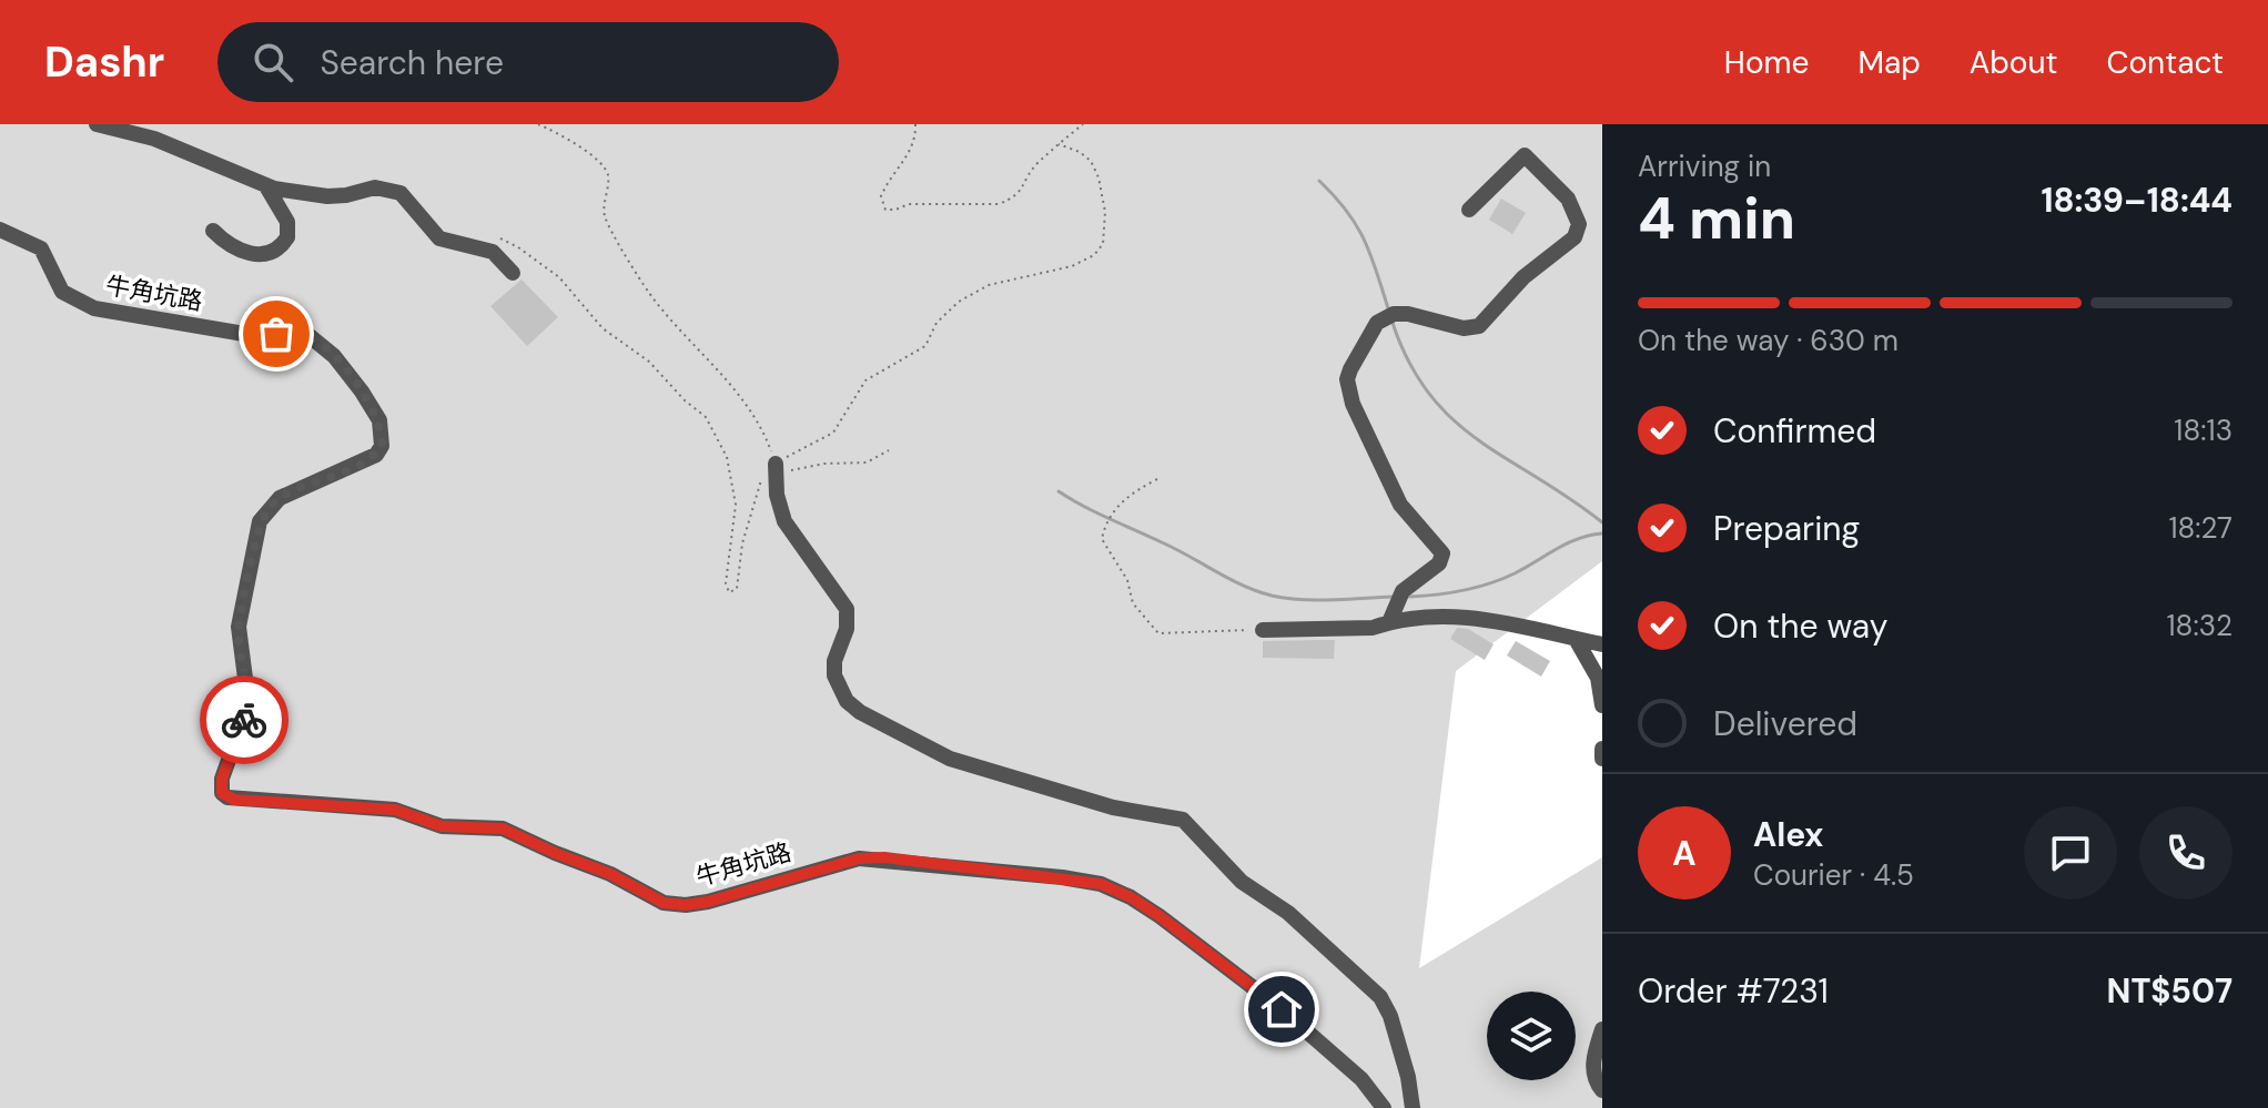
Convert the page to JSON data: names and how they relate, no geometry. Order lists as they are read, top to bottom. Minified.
{"streets":{"street":["牛角坑路"]},"page":{"header":"Dashr","search":"Search here","nav":["Home","Map","About","Contact"],"heading":["4 min","Arriving in","18:39–18:44"],"panel":["Alex","Courier · 4.5","Order #7231","NT$507"],"bar":"On the way · 630 m","list":[["Confirmed","18:13"],["Preparing","18:27"],["On the way","18:32"],"Delivered"],"round":"A"}}
